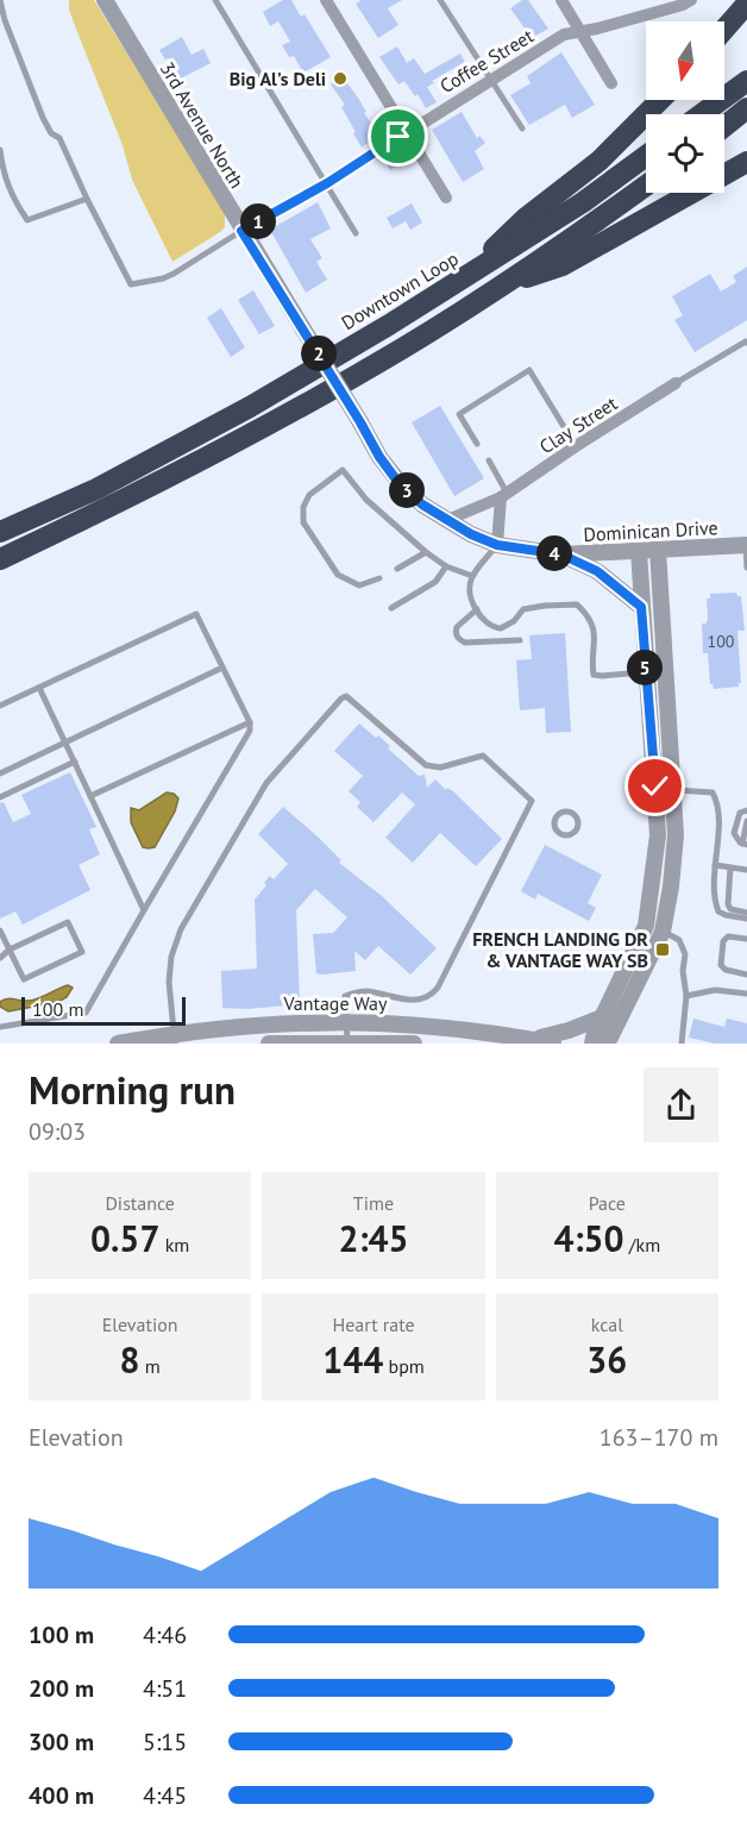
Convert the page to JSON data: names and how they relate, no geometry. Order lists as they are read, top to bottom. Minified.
{"streets":{"highway":["Downtown Loop"],"street":["Coffee Street","3rd Avenue North","Clay Street","Dominican Drive","Vantage Way"]},"crossings":[["Coffee Street","3rd Avenue North"],["3rd Avenue North","Clay Street"],["3rd Avenue North","Dominican Drive"]],"places":{"other":["Big Al's Deli"],"transit":["FRENCH LANDING DR & VANTAGE WAY SB"]},"house_numbers":["100"],"scale_bar":"100 m","north":"bottom","page":{"pins":["1","2","3","4","5"],"scale":"100 m","heading":["Morning run","09:03"],"stats":[["Distance","0.57 km"],["Time","2:45"],["Pace","4:50 /km"],["Elevation","8 m"],["Heart rate","144 bpm"],["kcal","36"]],"chart":["Elevation","163–170 m"],"list":[{"name":"100 m","note":"4:46"},{"name":"200 m","note":"4:51"},{"name":"300 m","note":"5:15"},{"name":"400 m","note":"4:45"}]}}
